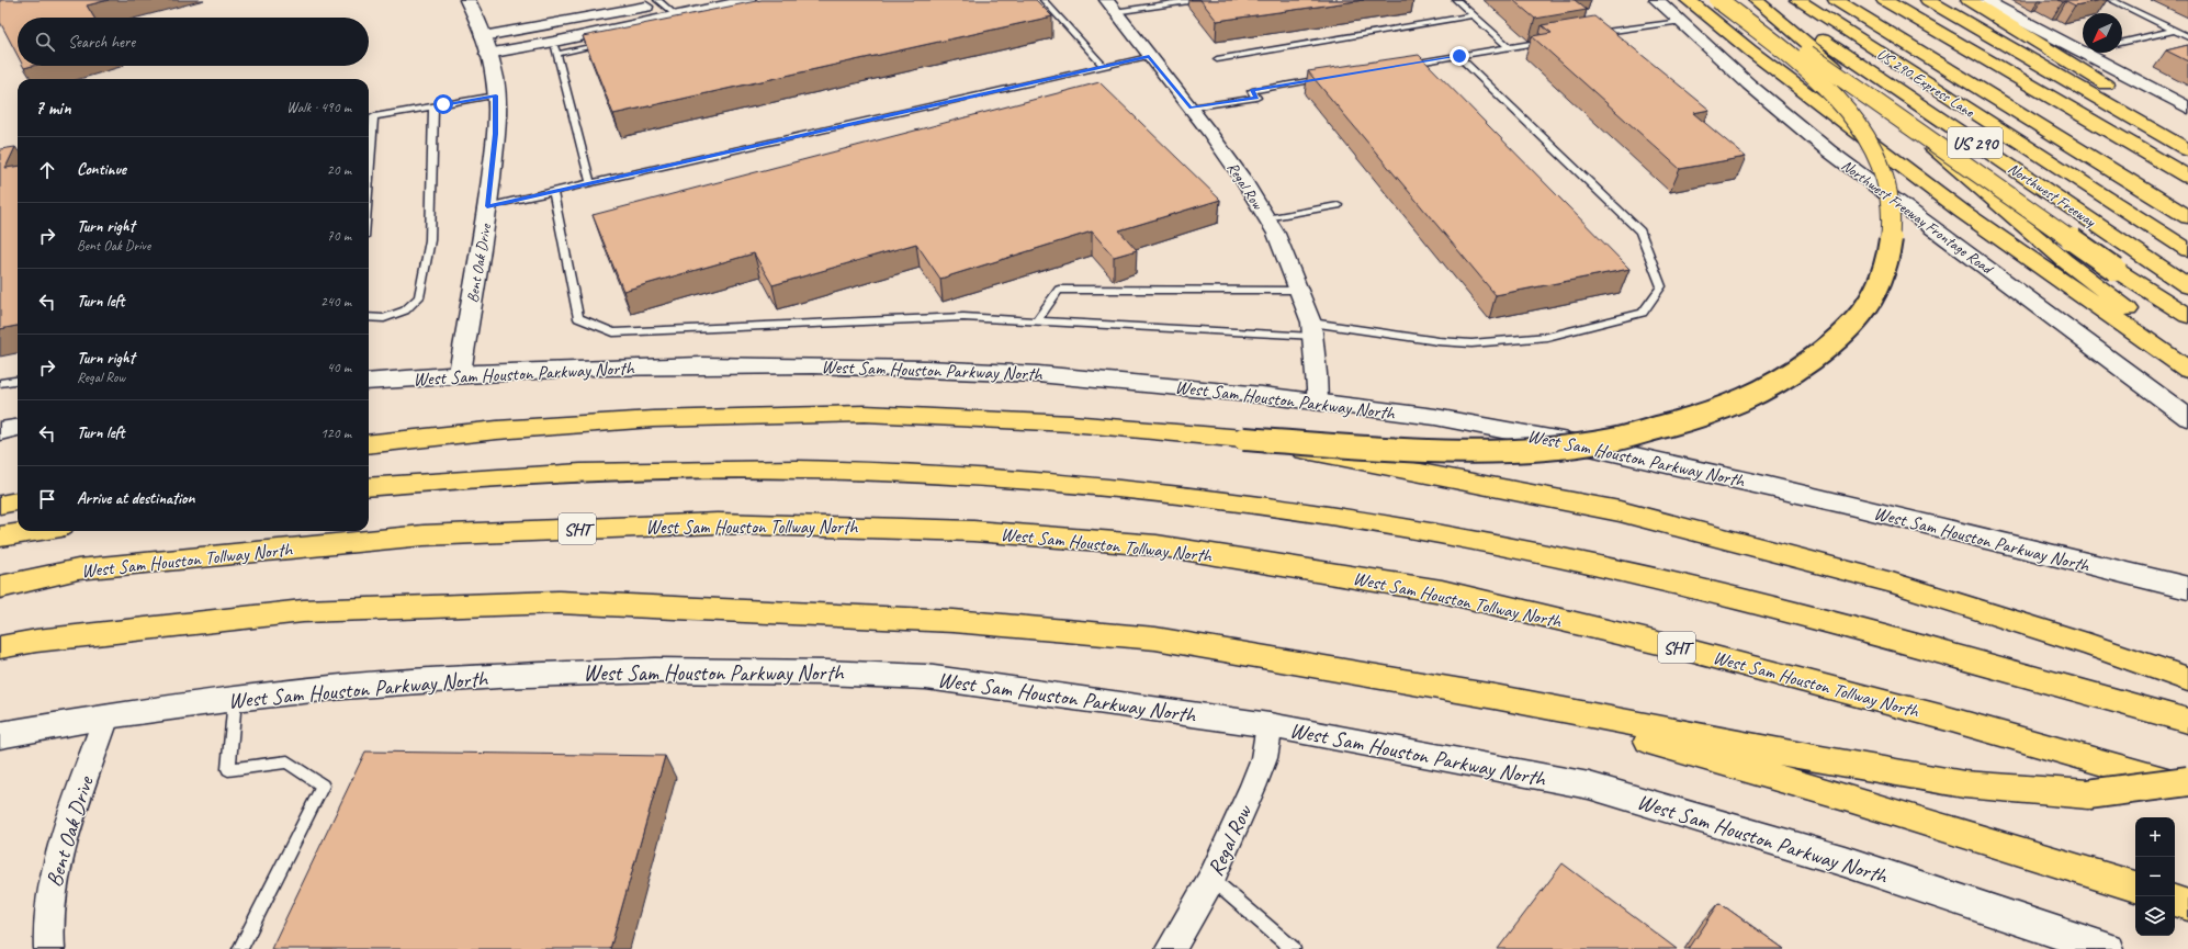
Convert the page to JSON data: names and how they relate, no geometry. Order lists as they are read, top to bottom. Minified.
{"streets":{"highway":["US 290 Express Lane","US 290","Northwest Freeway","West Sam Houston Tollway North","SHT"],"main road":["Northwest Freeway Frontage Road","Bent Oak Drive","West Sam Houston Parkway North"],"street":["Regal Row"]},"crossings":[["Regal Row","West Sam Houston Parkway North"],["Bent Oak Drive","West Sam Houston Parkway North"]],"north":"bottom left","page":{"search":"Search here","heading":["7 min","Walk · 490 m"],"list":[["Continue","20 m"],["Turn right","Bent Oak Drive","70 m"],["Turn left","240 m"],["Turn right","Regal Row","40 m"],["Turn left","120 m"],"Arrive at destination"],"map_buttons":["+","−"]}}
